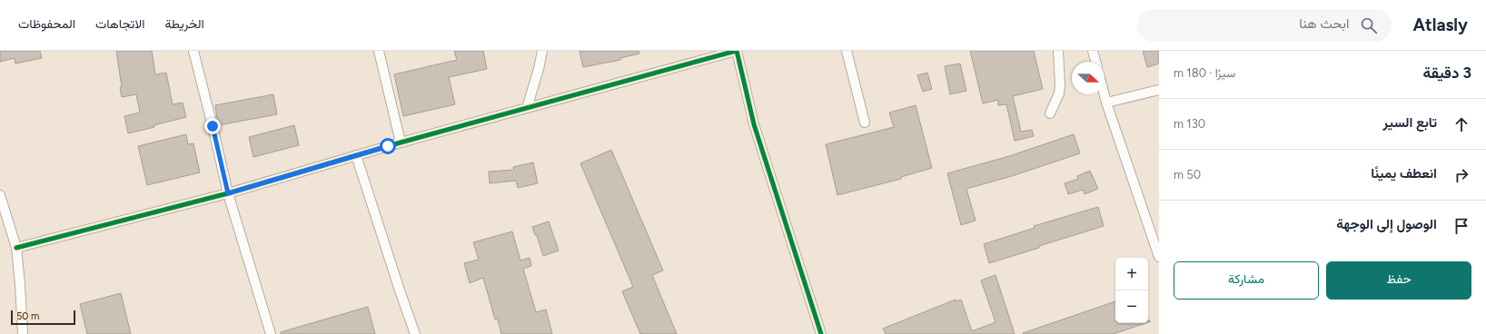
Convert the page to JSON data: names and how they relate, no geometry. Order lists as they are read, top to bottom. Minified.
{"scale_bar":"50 m","north":"right","page":{"header":"Atlasly","search":"ابحث هنا","nav":["الخريطة","الاتجاهات","المحفوظات"],"heading":["3 دقيقة","سيرًا · 180 m"],"list":[["تابع السير","130 m"],["انعطف يمينًا","50 m"],"الوصول إلى الوجهة"],"buttons":["حفظ","مشاركة"],"map_buttons":["+","−"],"scale":"50 m"}}
